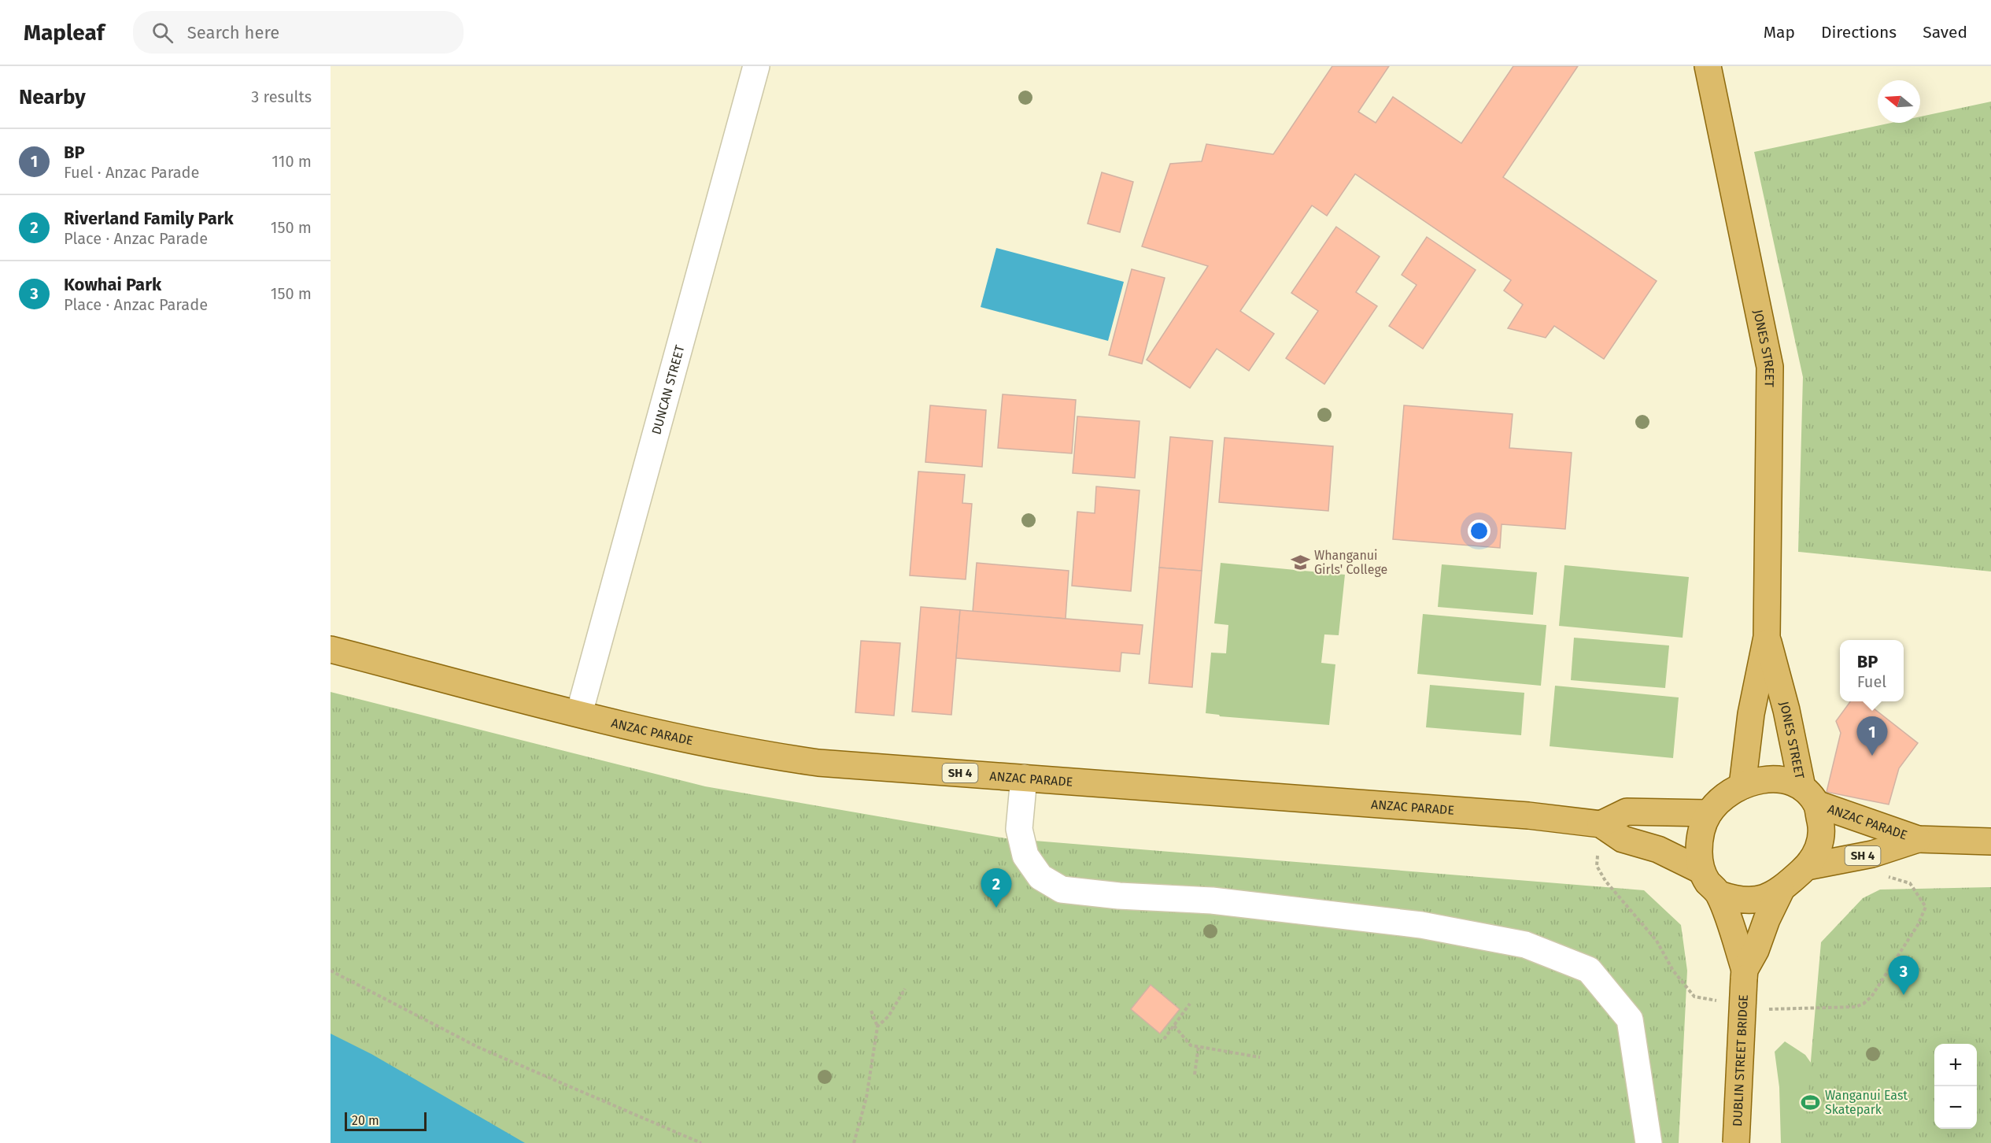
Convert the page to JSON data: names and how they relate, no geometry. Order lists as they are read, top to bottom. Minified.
{"streets":{"main road":["JONES STREET","ANZAC PARADE","SH 4","DUBLIN STREET BRIDGE"],"street":["DUNCAN STREET"]},"crossings":[["JONES STREET","ANZAC PARADE"],["JONES STREET","SH 4"],["DUNCAN STREET","ANZAC PARADE"],["ANZAC PARADE","SH 4"]],"places":{"school or university":["Whanganui Girls' College"],"sports":["Wanganui East Skatepark"]},"scale_bar":"20 m","north":"left","page":{"header":"Mapleaf","search":"Search here","nav":["Map","Directions","Saved"],"heading":["Nearby","3 results"],"list":[{"mark":"1","name":"BP","note":"Fuel · Anzac Parade","value":"110 m"},{"mark":"2","name":"Riverland Family Park","note":"Place · Anzac Parade","value":"150 m"},{"mark":"3","name":"Kowhai Park","note":"Place · Anzac Parade","value":"150 m"}],"popup":["BP","Fuel"],"pins":["1","2","3"],"map_buttons":["+","−"],"scale":"20 m"}}
